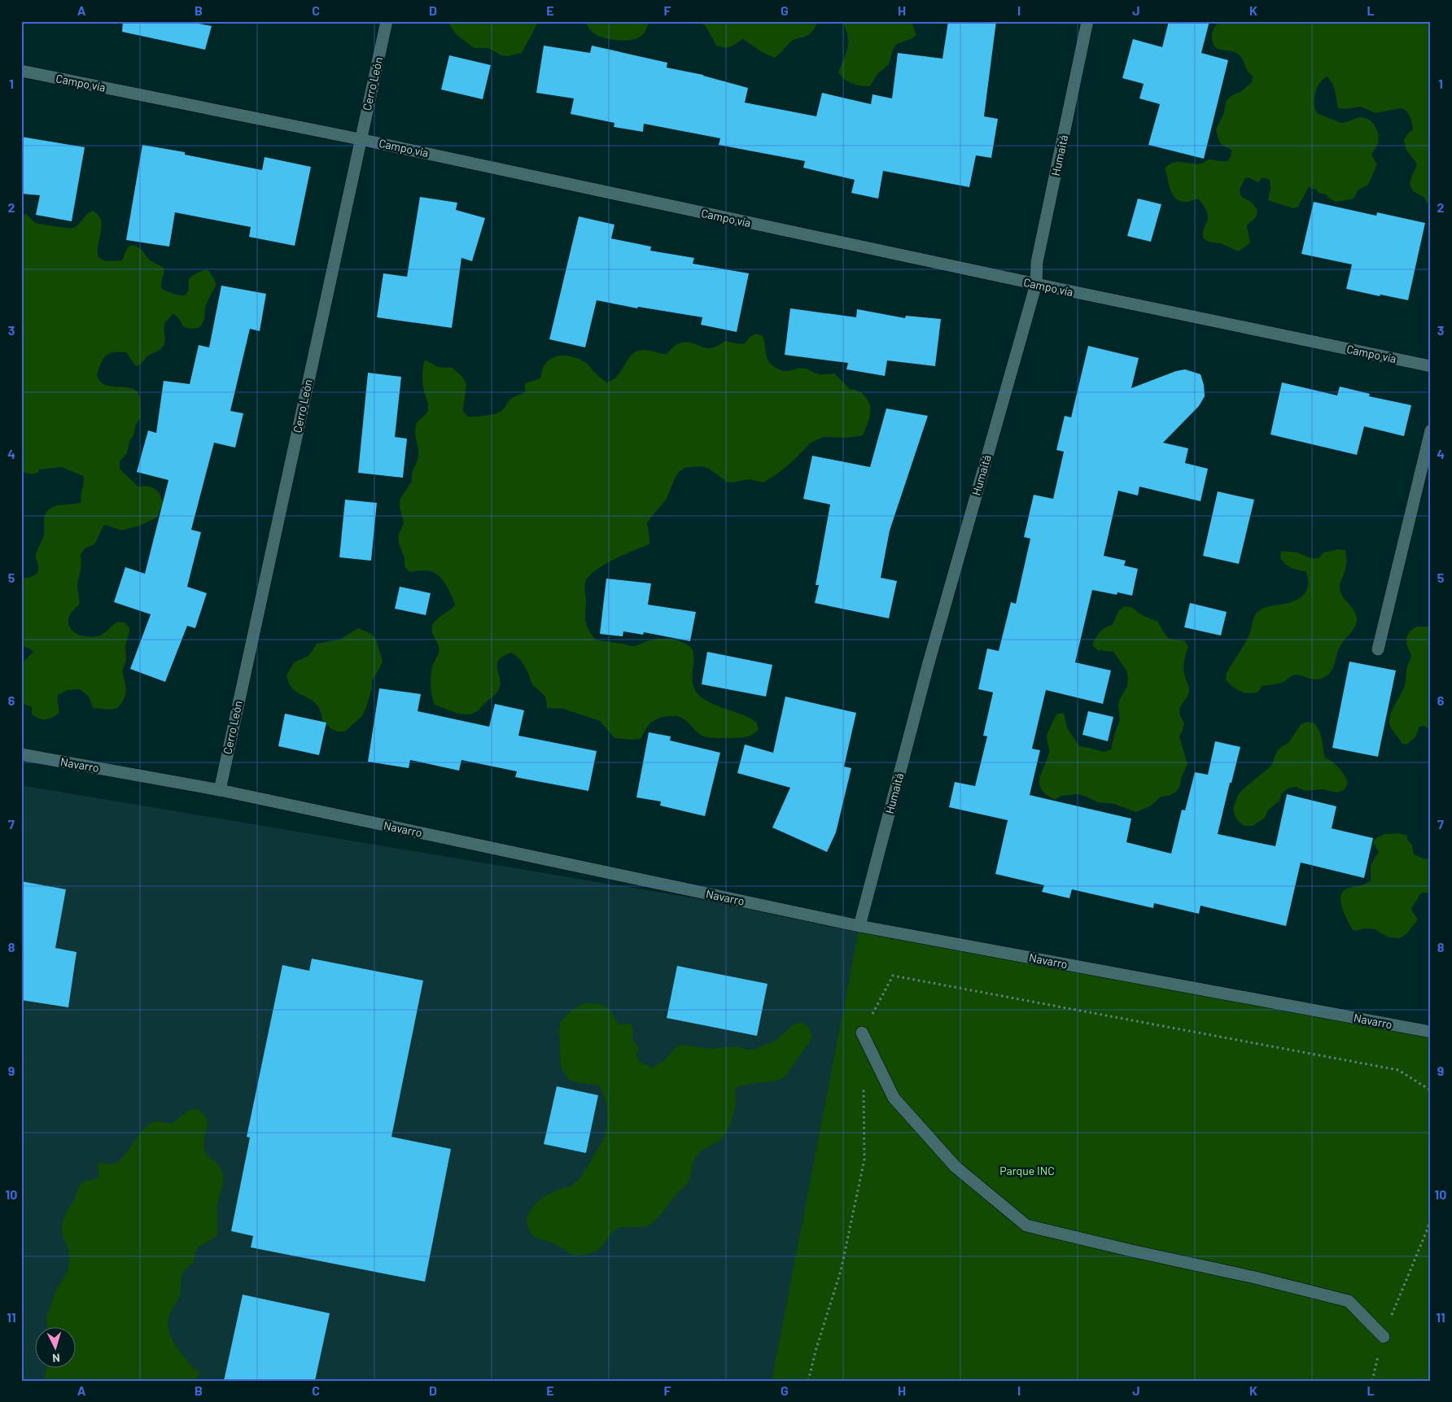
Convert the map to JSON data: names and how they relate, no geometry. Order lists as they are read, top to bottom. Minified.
{"streets":{"street":["Campo vía","Cerro León","Humaitá","Navarro"]},"crossings":[["Campo vía","Cerro León"],["Campo vía","Humaitá"],["Cerro León","Navarro"],["Humaitá","Navarro"]],"parks":["Parque INC"],"north":"bottom","grid":{"columns":["A","B","C","D","E","F","G","H","I","J","K","L"],"rows":["1","2","3","4","5","6","7","8","9","10","11"]}}
